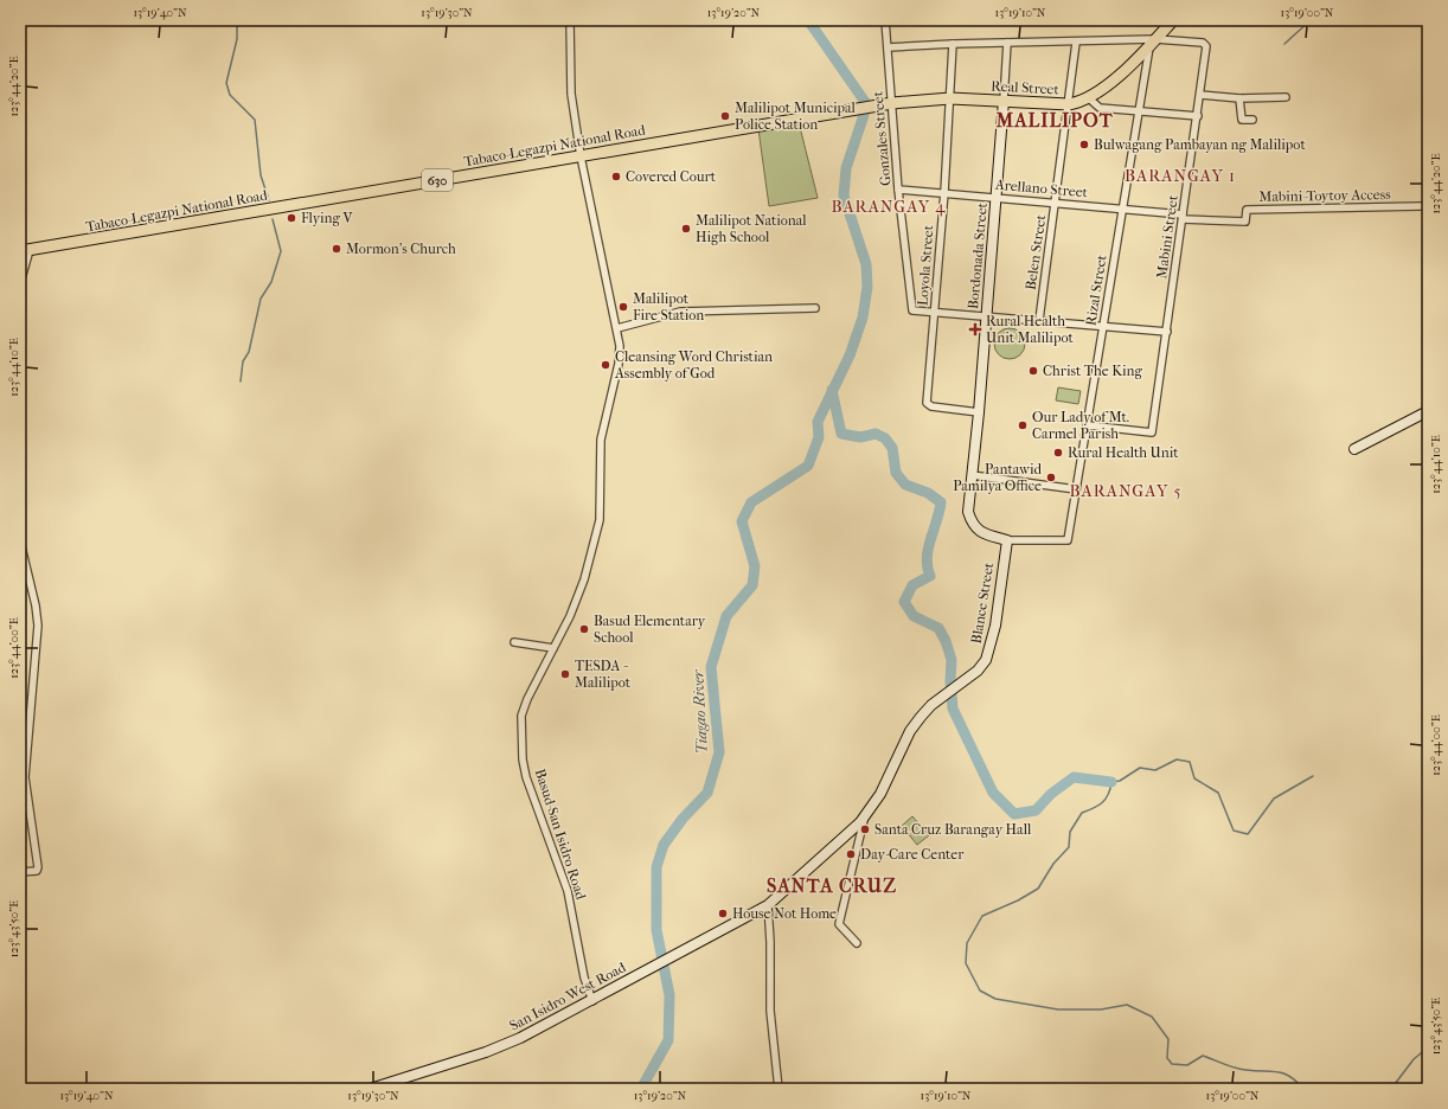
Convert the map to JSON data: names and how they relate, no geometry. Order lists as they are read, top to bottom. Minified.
{"streets":{"main road":["Real Street","Tabaco-Legazpi National Road","630"],"street":["Gonzales Street","Arellano Street","Mabini-Toytoy Access","Mabini Street","Belen Street","Bordonada Street","Loyola Street","Rizal Street","Blance Street","Basud-San Isidro Road","San Isidro West Road"]},"crossings":[["Real Street","Gonzales Street"],["Real Street","Tabaco-Legazpi National Road"],["Real Street","630"],["Real Street","Mabini Street"],["Real Street","Belen Street"],["Real Street","Bordonada Street"],["Real Street","Loyola Street"],["Real Street","Rizal Street"],["Gonzales Street","Arellano Street"],["Gonzales Street","Loyola Street"],["Tabaco-Legazpi National Road","Basud-San Isidro Road"],["630","Mabini Street"],["630","Rizal Street"],["Arellano Street","Mabini-Toytoy Access"],["Arellano Street","Mabini Street"],["Arellano Street","Belen Street"],["Arellano Street","Bordonada Street"],["Arellano Street","Loyola Street"],["Arellano Street","Rizal Street"],["Mabini-Toytoy Access","Mabini Street"],["Mabini Street","Rizal Street"],["Bordonada Street","Loyola Street"],["Bordonada Street","Rizal Street"],["Bordonada Street","Blance Street"],["Rizal Street","Blance Street"],["Blance Street","San Isidro West Road"],["Basud-San Isidro Road","San Isidro West Road"]],"districts":["MALILIPOT","BARANGAY 1","BARANGAY 4","BARANGAY 5","SANTA CRUZ"],"water":["Tiagao River"],"places":{"other":["Malilipot Municipal Police Station","Bulwagang Pambayan ng Malilipot","Covered Court","Flying V","Malilipot National High School","Mormon's Church","Malilipot Fire Station","Cleansing Word Christian Assembly of God","Christ The King","Our Lady of Mt. Carmel Parish","Rural Health Unit","Pantawid Pamilya Office","Basud Elementary School","TESDA - Malilipot","Santa Cruz Barangay Hall","Day-Care Center","House Not Home"],"health":["Rural Health Unit Malilipot"]},"coordinates":["13°19'40\"N","13°19'30\"N","13°19'20\"N","13°19'10\"N","13°19'00\"N","123°44'20\"E","123°44'10\"E","123°44'00\"E","123°43'50\"E"]}
